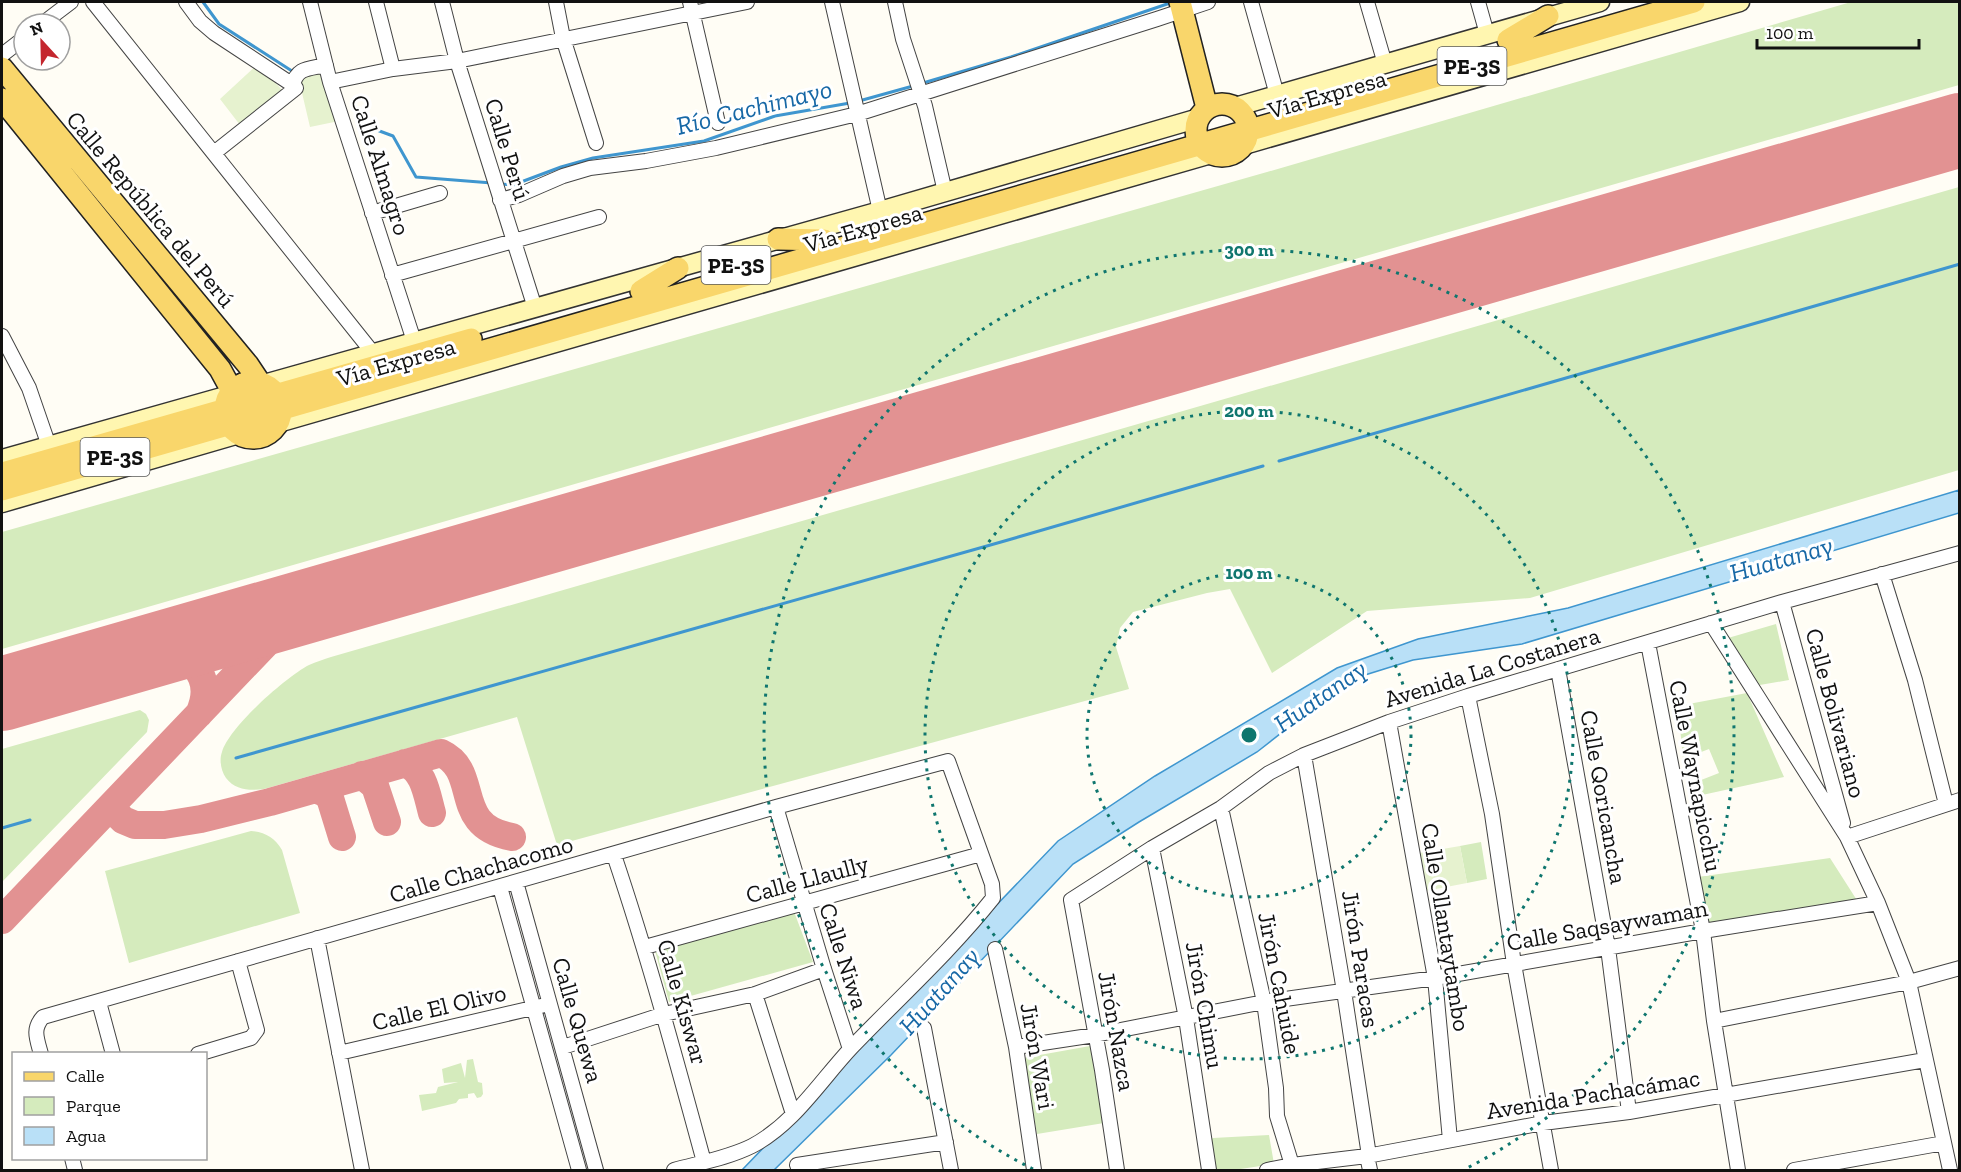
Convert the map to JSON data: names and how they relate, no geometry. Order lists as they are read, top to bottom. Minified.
{"streets":{"main road":["PE-3S","Vía Expresa","Calle República del Perú"],"street":["Calle Perú","Calle Almagro","Avenida La Costanera","Calle Bolivariano","Calle Waynapicchu","Calle Qoricancha","Calle Chachacomo","Calle Llaully","Calle Saqsaywaman","Calle Ollantaytambo","Calle Niwa","Jirón Paracas","Jirón Cahuide","Calle Kiswar","Jirón Chimu","Calle El Olivo","Calle Quewa","Jirón Nazca","Jirón Wari","Avenida Pachacámac"]},"crossings":[["Vía Expresa","Calle Perú"],["Vía Expresa","Calle Almagro"],["Vía Expresa","Calle República del Perú"],["Avenida La Costanera","Calle Bolivariano"],["Avenida La Costanera","Calle Waynapicchu"],["Avenida La Costanera","Calle Qoricancha"],["Avenida La Costanera","Calle Ollantaytambo"],["Avenida La Costanera","Jirón Paracas"],["Avenida La Costanera","Jirón Cahuide"],["Avenida La Costanera","Jirón Chimu"],["Avenida La Costanera","Jirón Nazca"],["Calle Waynapicchu","Calle Saqsaywaman"],["Calle Waynapicchu","Avenida Pachacámac"],["Calle Qoricancha","Calle Saqsaywaman"],["Calle Qoricancha","Avenida Pachacámac"],["Calle Chachacomo","Calle Llaully"],["Calle Chachacomo","Calle Niwa"],["Calle Chachacomo","Calle Kiswar"],["Calle Chachacomo","Calle Quewa"],["Calle Llaully","Calle Niwa"],["Calle Llaully","Calle Kiswar"],["Calle Saqsaywaman","Calle Ollantaytambo"],["Calle Saqsaywaman","Jirón Paracas"],["Calle Saqsaywaman","Jirón Cahuide"],["Calle Saqsaywaman","Jirón Chimu"],["Calle Saqsaywaman","Jirón Nazca"],["Calle Saqsaywaman","Jirón Wari"],["Calle Ollantaytambo","Avenida Pachacámac"],["Jirón Paracas","Avenida Pachacámac"],["Jirón Cahuide","Avenida Pachacámac"],["Calle El Olivo","Calle Quewa"]],"water":["Río Cachimayo","Huatanay"],"legend":["Calle","Parque","Agua"],"scale_bar":"100 m","north":"top","rings":["300 m","200 m","100 m"]}
